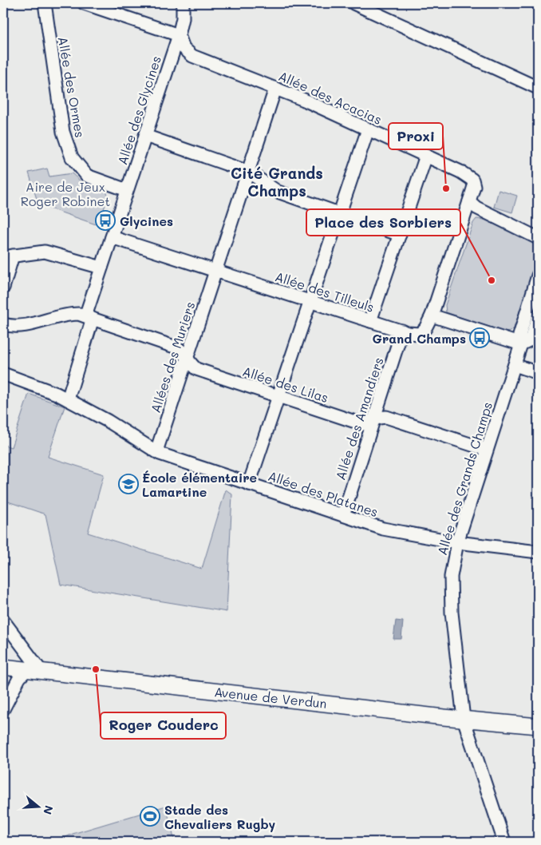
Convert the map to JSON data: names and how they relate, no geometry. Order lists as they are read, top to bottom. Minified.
{"streets":{"main road":["Avenue de Verdun"],"street":["Allée des Ormes","Allée des Acacias","Allée des Glycines","Allée des Tilleuls","Allées des Muriers","Allée des Lilas","Allée des Amandiers","Allée des Grands Champs","Allée des Platanes"]},"crossings":[["Allée des Ormes","Allée des Glycines"],["Allée des Acacias","Allée des Glycines"],["Allée des Acacias","Allées des Muriers"],["Allée des Glycines","Allée des Tilleuls"],["Allée des Glycines","Allée des Lilas"],["Allée des Glycines","Allée des Platanes"],["Allée des Tilleuls","Allées des Muriers"],["Allée des Tilleuls","Allée des Amandiers"],["Allées des Muriers","Allée des Lilas"],["Allées des Muriers","Allée des Platanes"],["Allée des Lilas","Allée des Amandiers"],["Allée des Lilas","Allée des Grands Champs"],["Allée des Amandiers","Allée des Platanes"],["Allée des Grands Champs","Allée des Platanes"],["Allée des Grands Champs","Avenue de Verdun"]],"districts":["Cité Grands Champs"],"parks":["Aire de Jeux Roger Robinet"],"places":{"other":["Proxi","Place des Sorbiers","Roger Couderc"],"bus stop":["Glycines","Grand Champs"],"school or university":["École élémentaire Lamartine"],"sports":["Stade des Chevaliers Rugby"]},"north":"right"}
